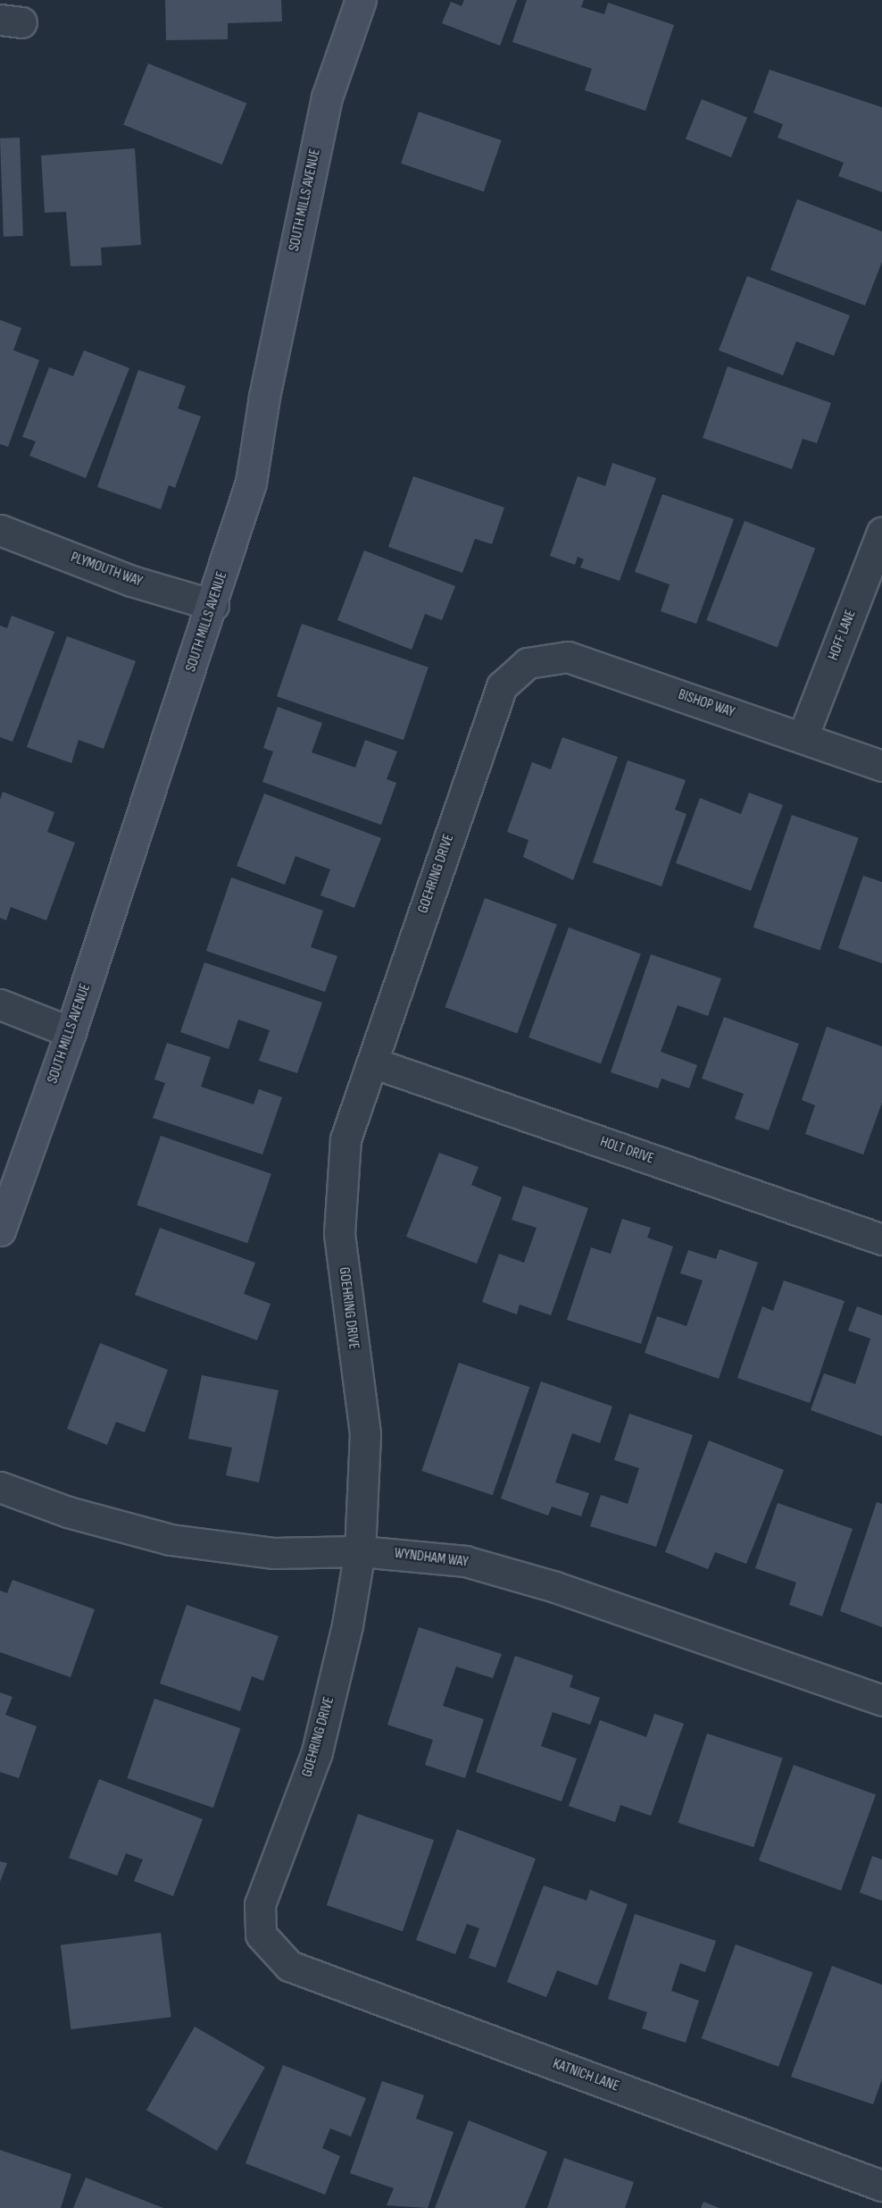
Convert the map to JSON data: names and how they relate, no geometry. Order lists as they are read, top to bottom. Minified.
{"streets":{"street":["SOUTH MILLS AVENUE","PLYMOUTH WAY","HOFF LANE","BISHOP WAY","GOEHRING DRIVE","HOLT DRIVE","WYNDHAM WAY","KATNICH LANE"]},"crossings":[["SOUTH MILLS AVENUE","PLYMOUTH WAY"],["HOFF LANE","BISHOP WAY"],["BISHOP WAY","GOEHRING DRIVE"],["GOEHRING DRIVE","HOLT DRIVE"],["GOEHRING DRIVE","WYNDHAM WAY"],["GOEHRING DRIVE","KATNICH LANE"]]}
